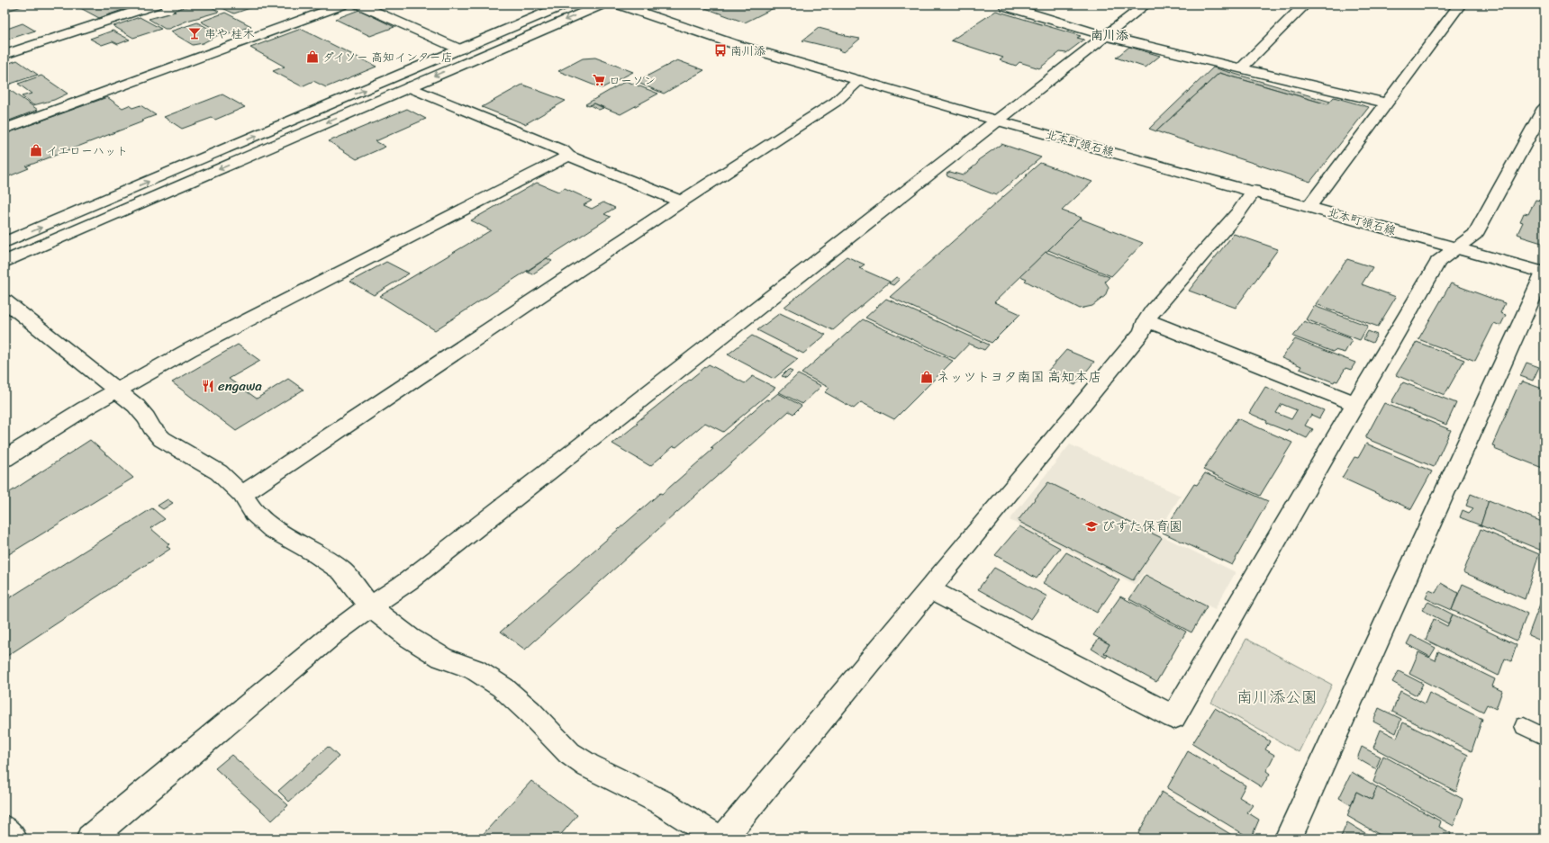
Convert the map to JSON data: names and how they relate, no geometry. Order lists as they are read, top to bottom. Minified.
{"streets":{"street":["北本町領石線"]},"districts":["南川添"],"parks":["南川添公園"],"places":{"bar":["串や 桂木"],"bus stop":["南川添"],"shop":["ダイソー 高知インター店","イエローハット","ネッツトヨタ南国 高知本店"],"supermarket":["ローソン"],"restaurant":["engawa"],"school or university":["びすた保育園"]}}
